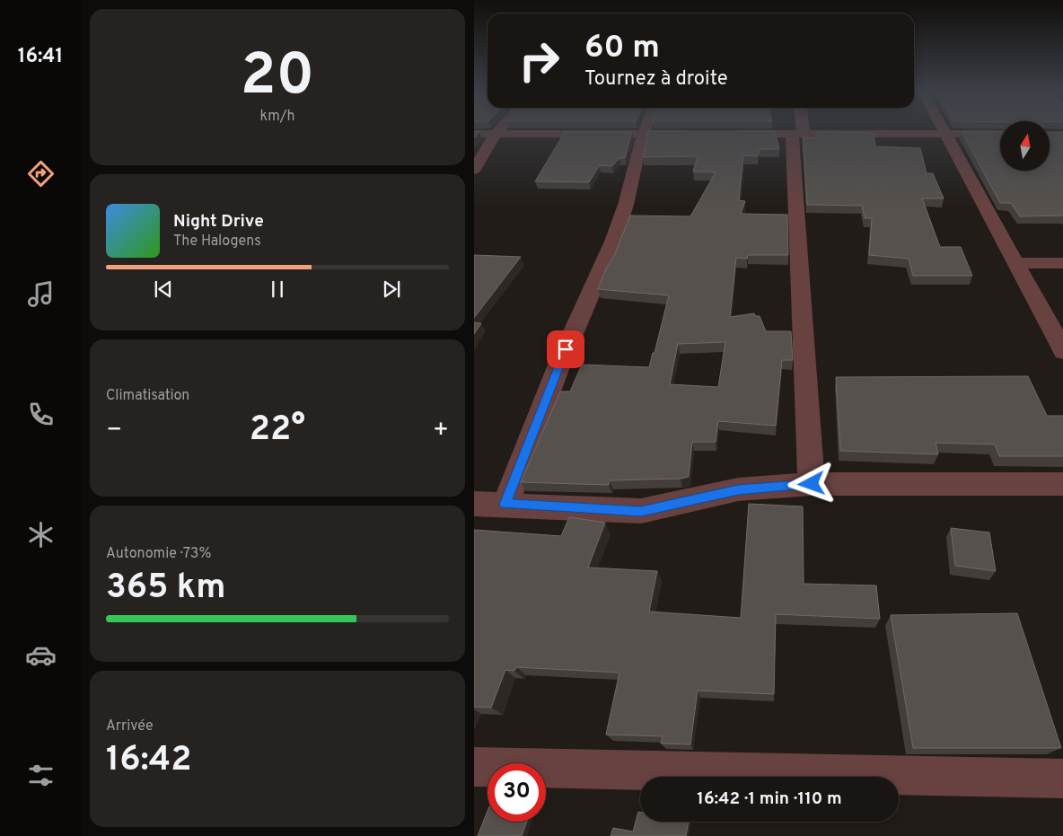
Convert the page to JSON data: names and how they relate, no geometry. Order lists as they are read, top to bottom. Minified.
{"north":"top","page":{"tabs":"16:41","tile":[["20","km/h"],"Climatisation",["Autonomie · 73%","365 km"],["Arrivée","16:42"]],"turn":["60 m","Tournez à droite"],"song":["Night Drive","The Halogens"],"heat":["−","22°","+"],"limit":"30","trip":"16:42 · 1 min · 110 m"}}
